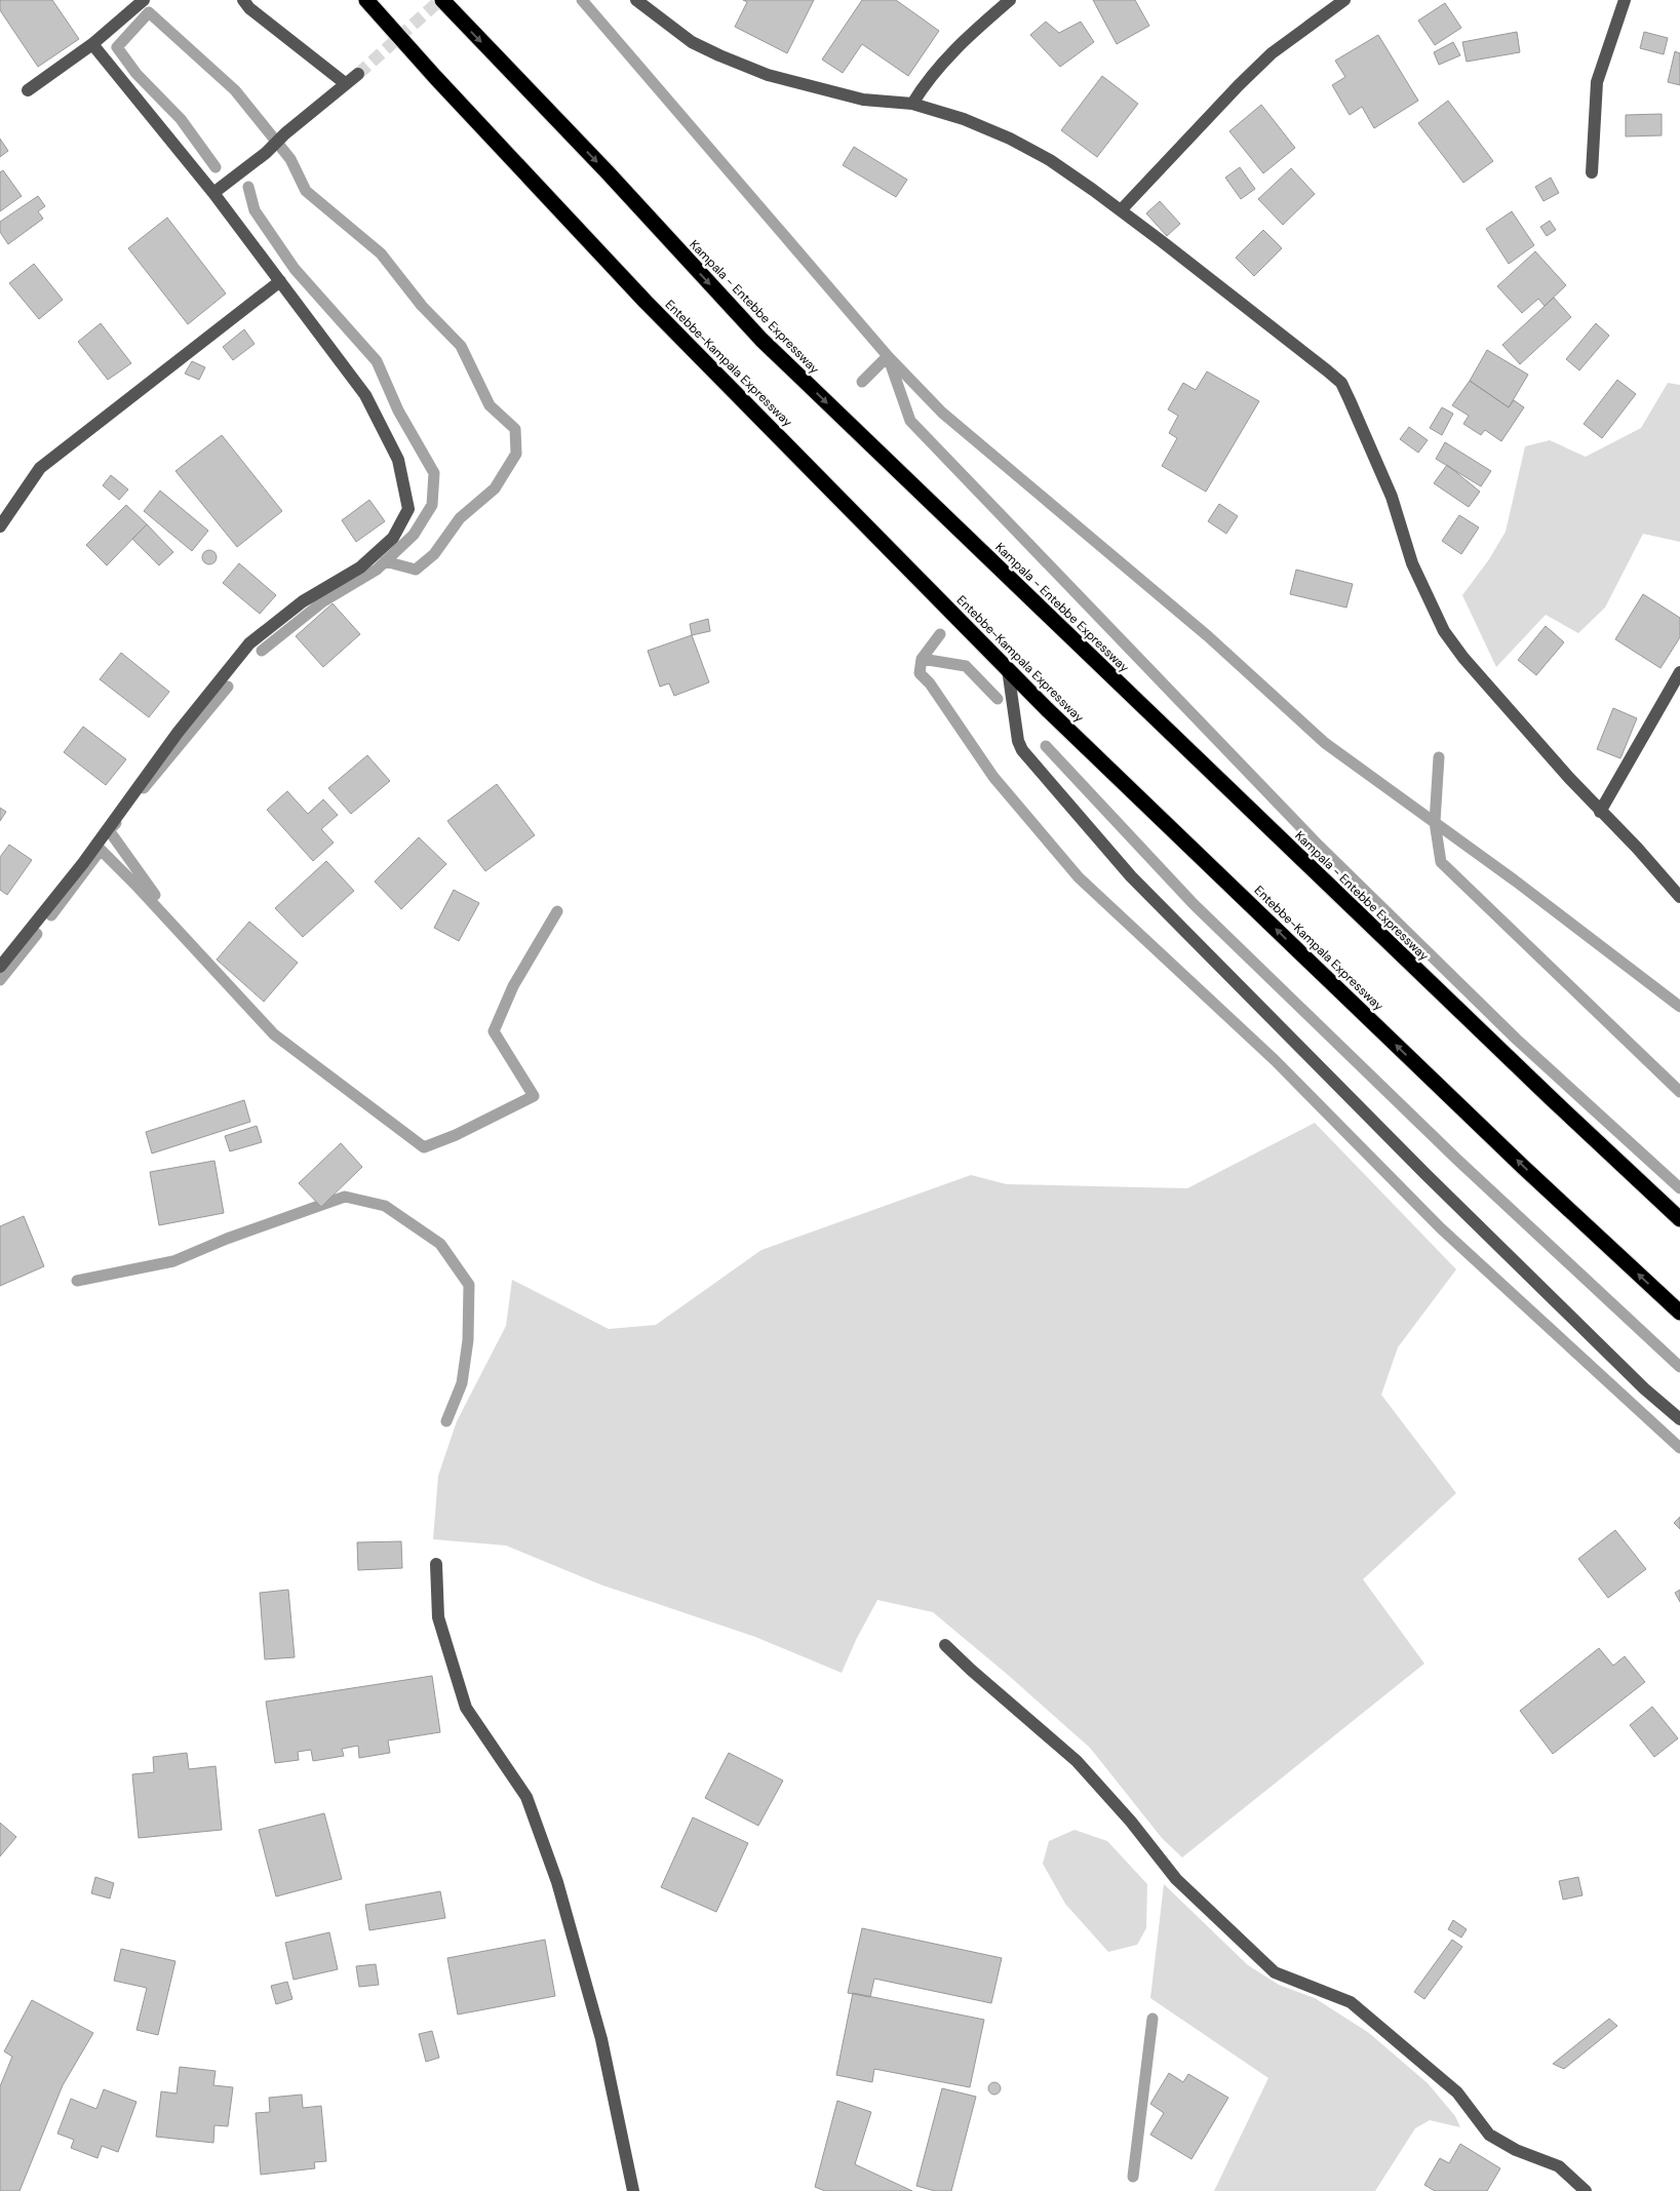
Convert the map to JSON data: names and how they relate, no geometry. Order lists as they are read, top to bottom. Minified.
{"streets":{"highway":["Kampala - Entebbe Expressway","Entebbe-Kampala Expressway"]},"one_way":["Kampala - Entebbe Expressway","Entebbe-Kampala Expressway"]}
